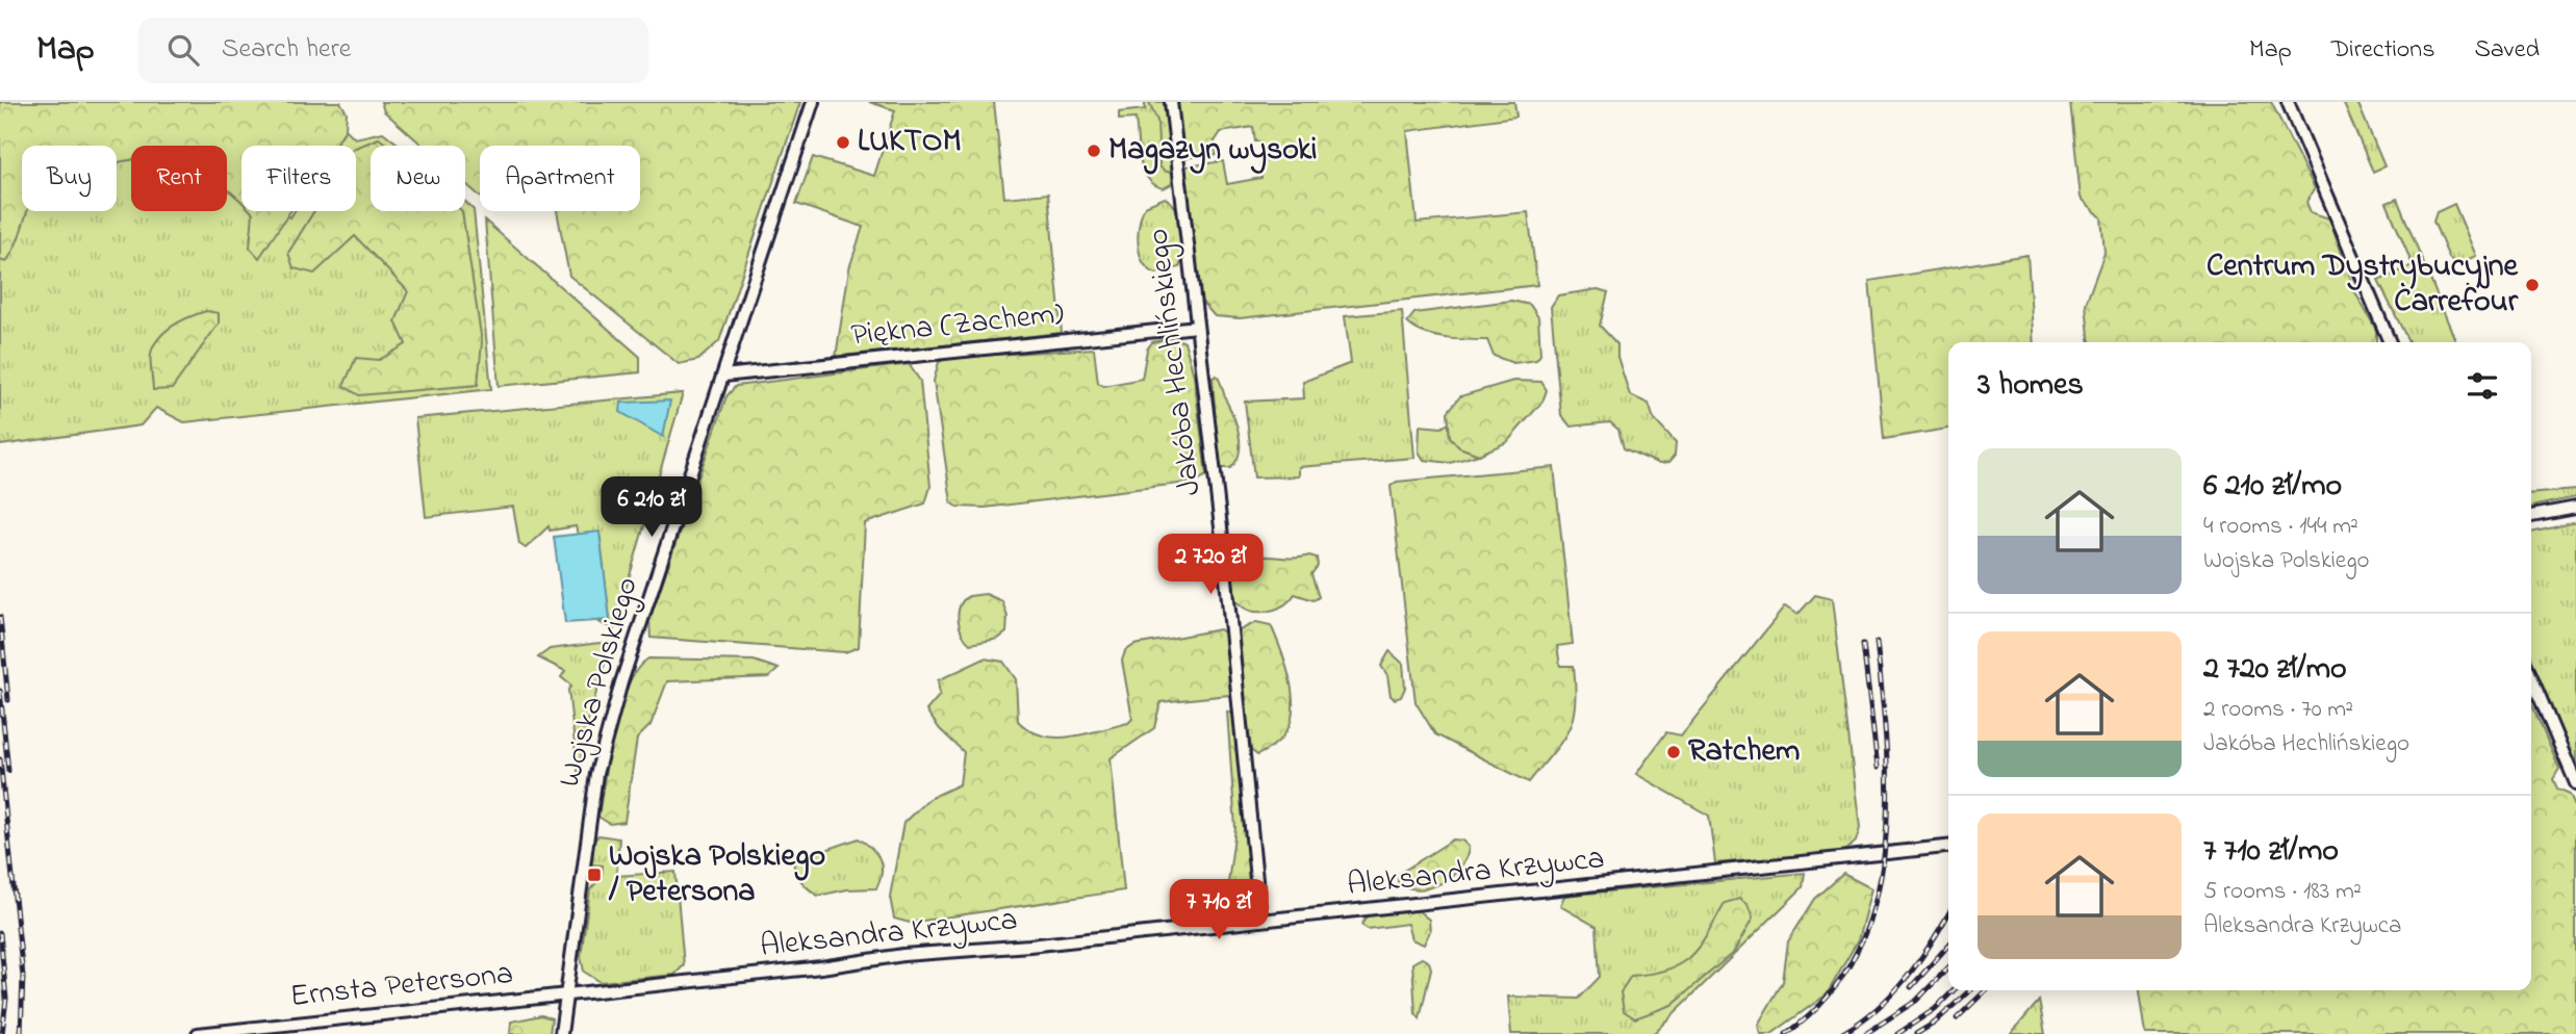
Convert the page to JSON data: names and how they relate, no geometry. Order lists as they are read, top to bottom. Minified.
{"streets":{"street":["Piękna (Zachem)","Jakóba Hechlińskiego","Wojska Polskiego","Aleksandra Krzywca","Ernsta Petersona"]},"crossings":[["Piękna (Zachem)","Jakóba Hechlińskiego"],["Piękna (Zachem)","Wojska Polskiego"],["Jakóba Hechlińskiego","Aleksandra Krzywca"],["Wojska Polskiego","Aleksandra Krzywca"],["Wojska Polskiego","Ernsta Petersona"],["Aleksandra Krzywca","Ernsta Petersona"]],"places":{"other":["LUKTOM","Magazyn wysoki","Centrum Dystrybucyjne Carrefour","Ratchem"],"transit":["Wojska Polskiego / Petersona"]},"page":{"header":"Map","search":"Search here","nav":["Map","Directions","Saved"],"chip":["Buy","Rent","Filters","New","Apartment"],"heading":"3 homes","list":[{"name":"6 210 zł/mo","note":"4 rooms · 144 m² · Wojska Polskiego"},{"name":"2 720 zł/mo","note":"2 rooms · 70 m² · Jakóba Hechlińskiego"},{"name":"7 710 zł/mo","note":"5 rooms · 183 m² · Aleksandra Krzywca"}],"price":["6 210 zł","2 720 zł","7 710 zł"]}}
